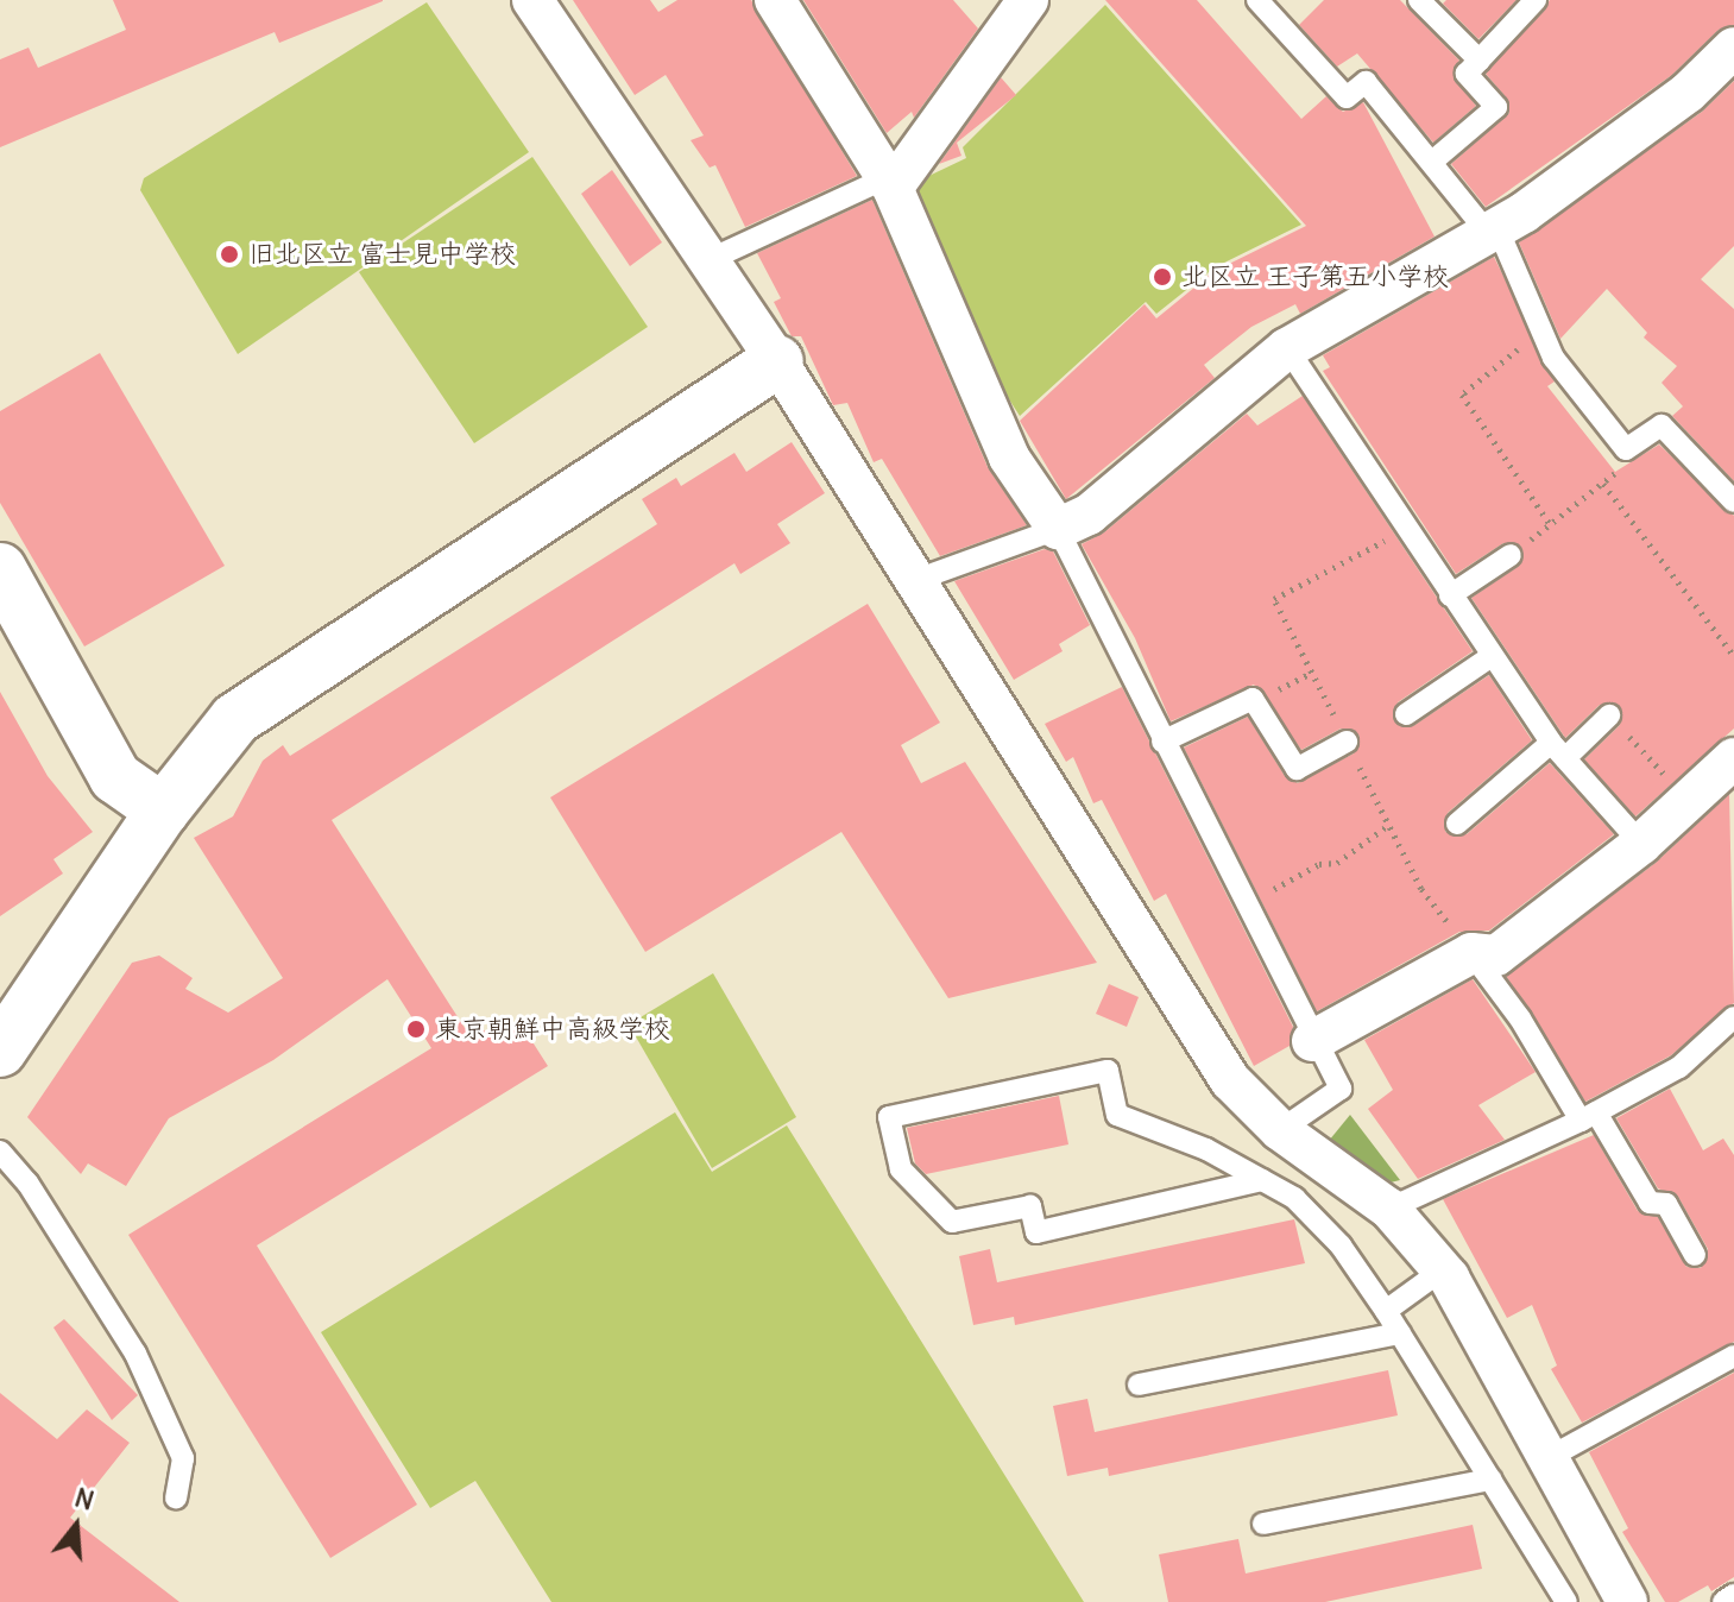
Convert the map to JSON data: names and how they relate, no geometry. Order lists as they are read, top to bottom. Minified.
{"places":["旧北区立 富士見中学校","北区立 王子第五小学校","東京朝鮮中高級学校"],"north":"top"}
